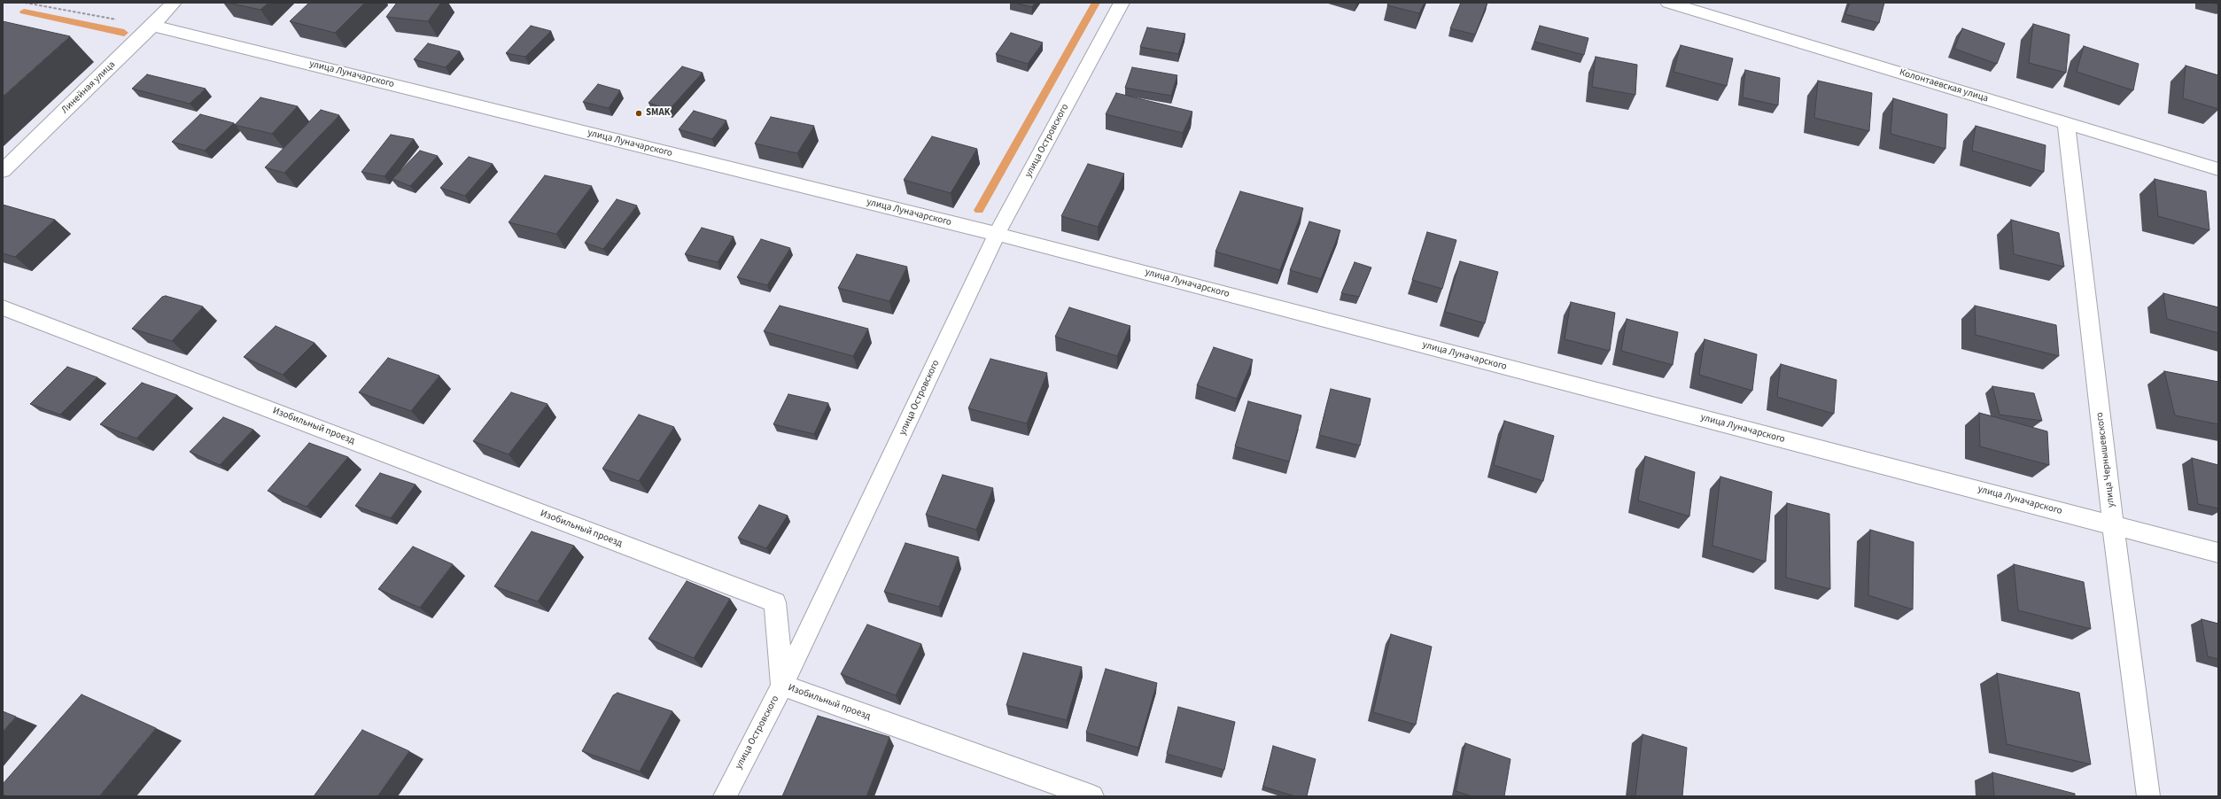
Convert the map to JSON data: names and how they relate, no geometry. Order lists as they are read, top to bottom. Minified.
{"streets":{"street":["улица Луначарского","Колонтаевская улица","Линейная улица","улица Островского","Изобильный проезд","улица Чернышевского"]},"crossings":[["улица Луначарского","Линейная улица"],["улица Луначарского","улица Островского"],["улица Луначарского","улица Чернышевского"],["Колонтаевская улица","улица Чернышевского"],["улица Островского","Изобильный проезд"]],"places":["SMAK"]}
